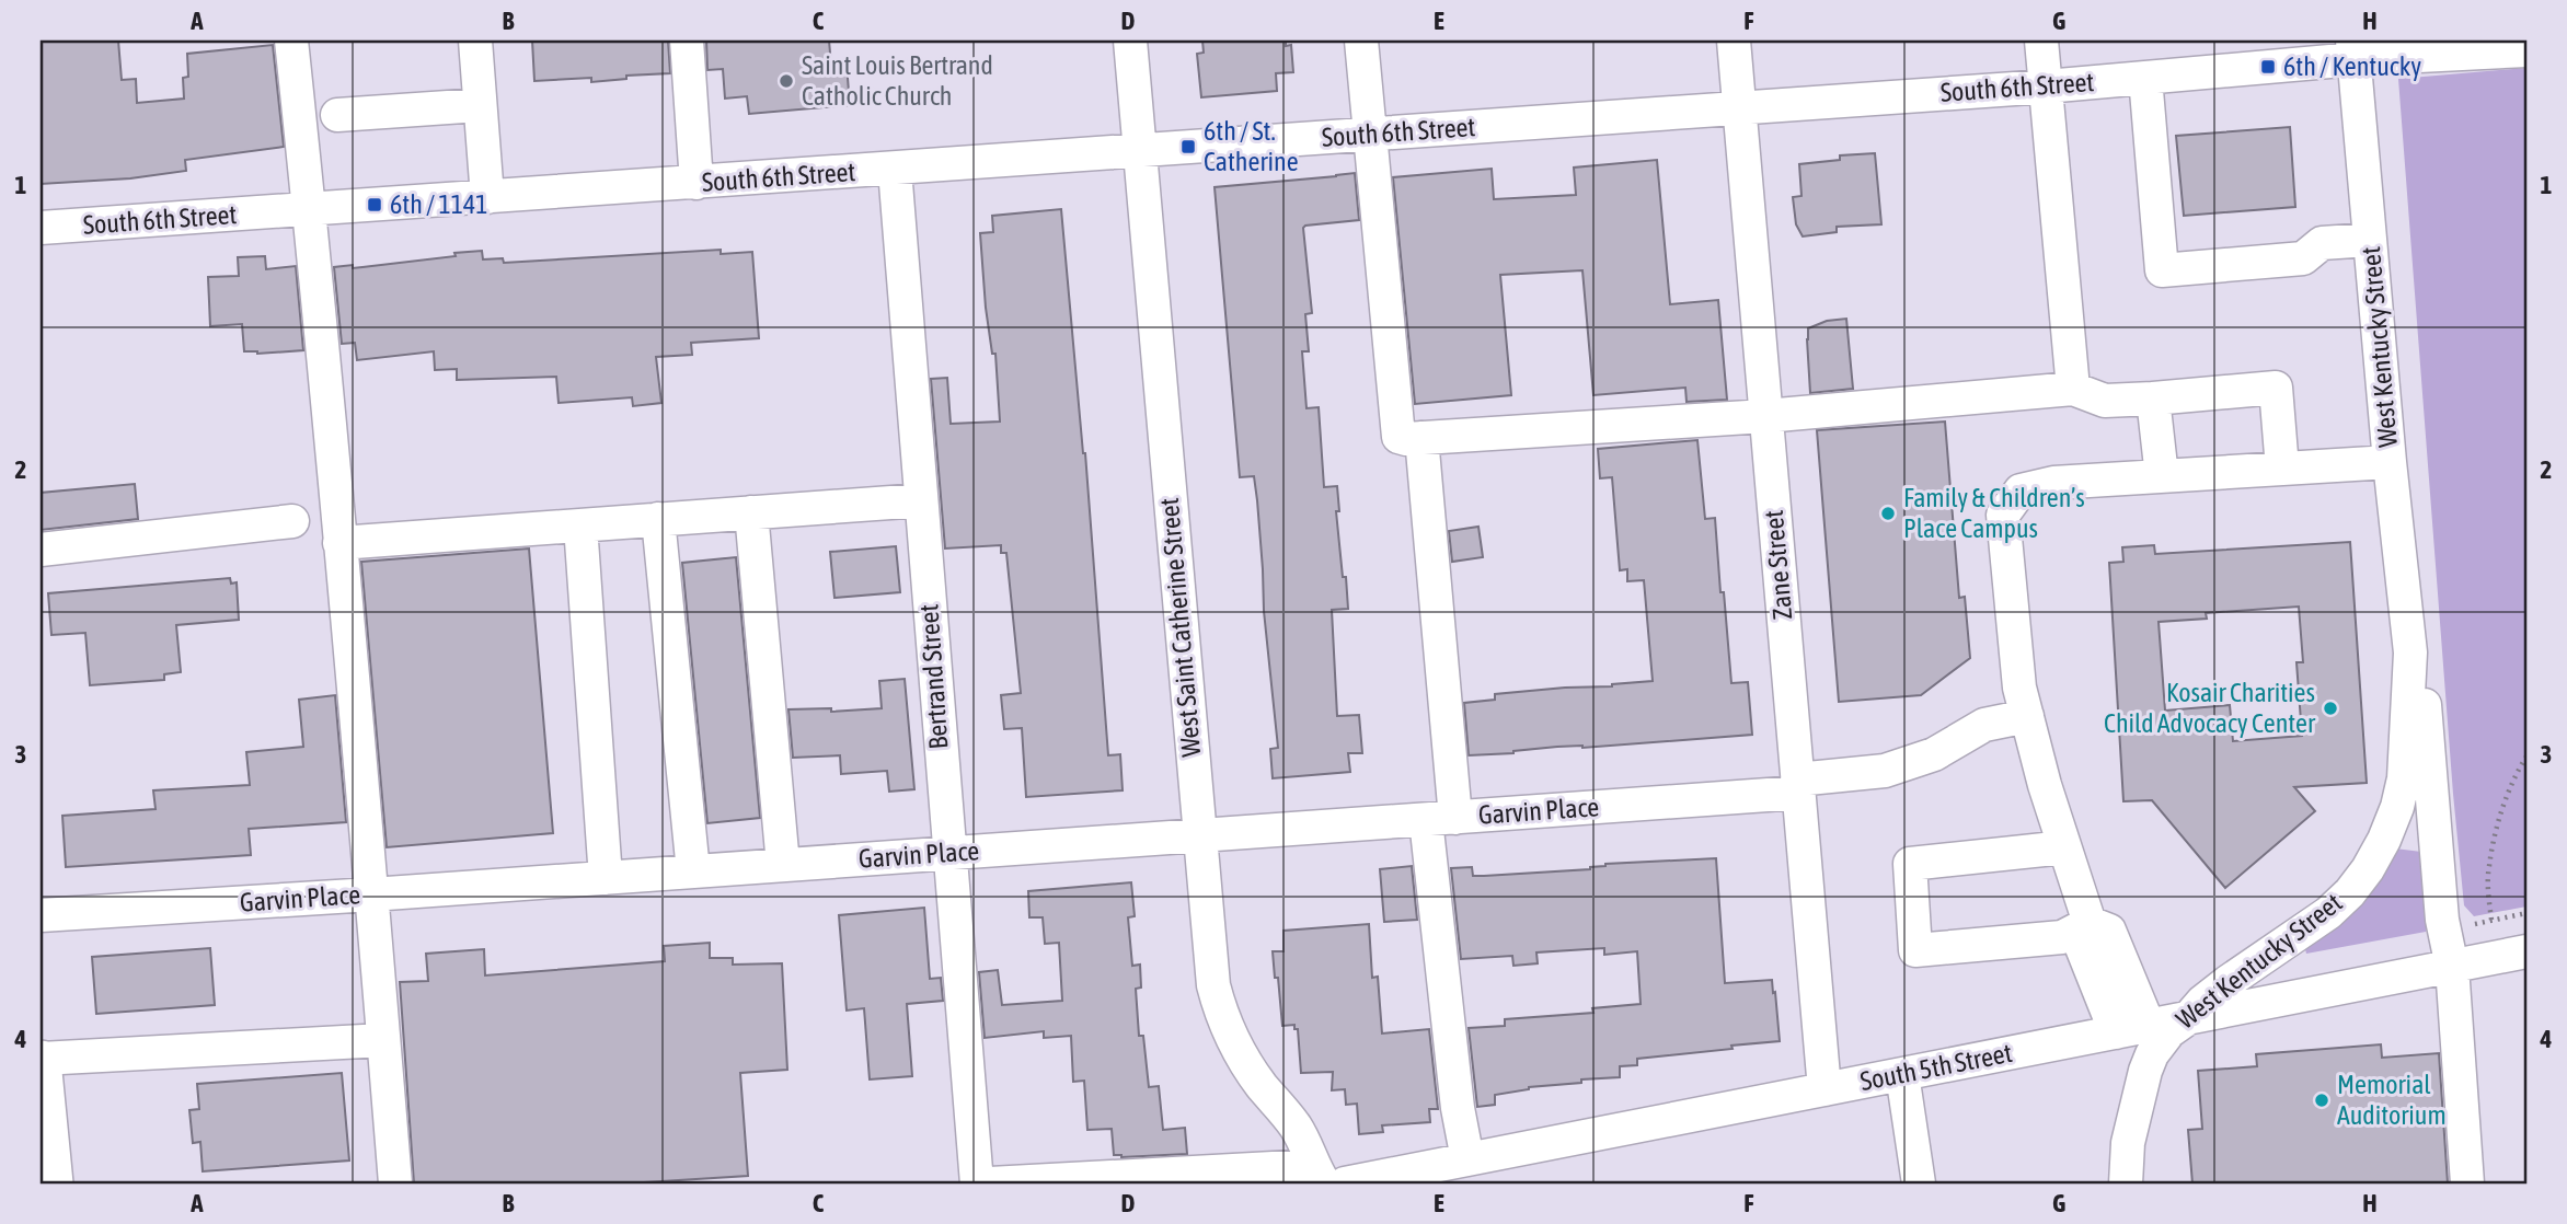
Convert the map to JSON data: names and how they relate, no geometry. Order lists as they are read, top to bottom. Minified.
{"streets":{"street":["South 6th Street","West Kentucky Street","Zane Street","West Saint Catherine Street","Bertrand Street","Garvin Place","South 5th Street"]},"crossings":[["South 6th Street","West Kentucky Street"],["South 6th Street","Zane Street"],["South 6th Street","West Saint Catherine Street"],["South 6th Street","Bertrand Street"],["West Kentucky Street","South 5th Street"],["Zane Street","Garvin Place"],["Zane Street","South 5th Street"],["West Saint Catherine Street","Garvin Place"],["Bertrand Street","Garvin Place"]],"places":{"transit":["6th / Kentucky","6th / St. Catherine","6th / 1141"],"other":["Saint Louis Bertrand Catholic Church","Family & Children’s Place Campus","Kosair Charities Child Advocacy Center","Memorial Auditorium"]},"grid":{"columns":["A","B","C","D","E","F","G","H"],"rows":["1","2","3","4"]}}
